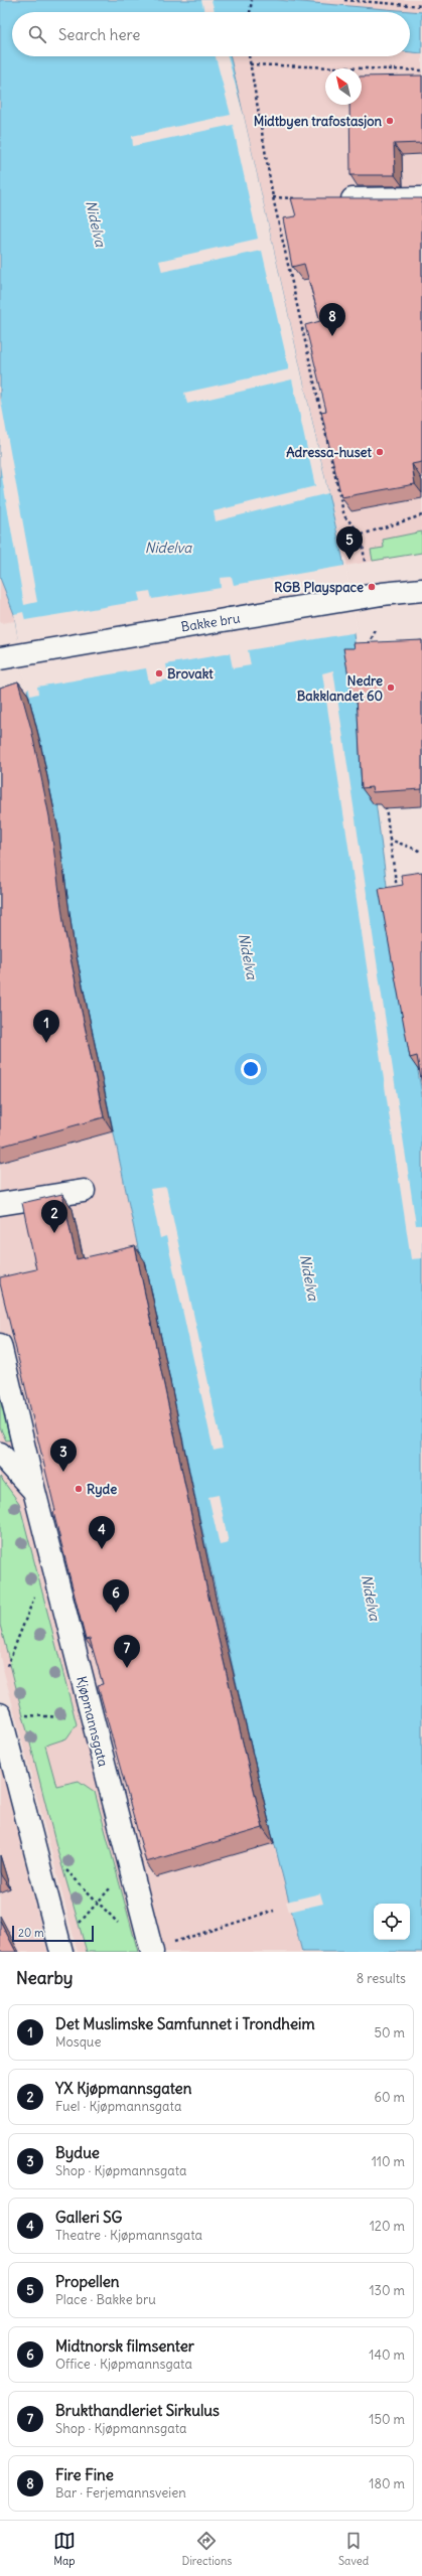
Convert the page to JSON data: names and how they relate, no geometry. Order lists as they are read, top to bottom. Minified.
{"streets":{"street":["Bakke bru","Kjøpmannsgata"]},"water":["Nidelva"],"places":["Midtbyen trafostasjon","Adressa-huset","RGB Playspace","Brovakt","Nedre Bakklandet 60","Ryde"],"scale_bar":"20 m","north":"top left","page":{"search":"Search here","pins":["8","5","1","2","3","4","6","7"],"scale":"20 m","heading":["Nearby","8 results"],"list":[{"mark":"1","name":"Det Muslimske Samfunnet i Trondheim","note":"Mosque","value":"50 m"},{"mark":"2","name":"YX Kjøpmannsgaten","note":"Fuel · Kjøpmannsgata","value":"60 m"},{"mark":"3","name":"Bydue","note":"Shop · Kjøpmannsgata","value":"110 m"},{"mark":"4","name":"Galleri SG","note":"Theatre · Kjøpmannsgata","value":"120 m"},{"mark":"5","name":"Propellen","note":"Place · Bakke bru","value":"130 m"},{"mark":"6","name":"Midtnorsk filmsenter","note":"Office · Kjøpmannsgata","value":"140 m"},{"mark":"7","name":"Brukthandleriet Sirkulus","note":"Shop · Kjøpmannsgata","value":"150 m"},{"mark":"8","name":"Fire Fine","note":"Bar · Ferjemannsveien","value":"180 m"}],"nav":["Map","Directions","Saved"]}}
